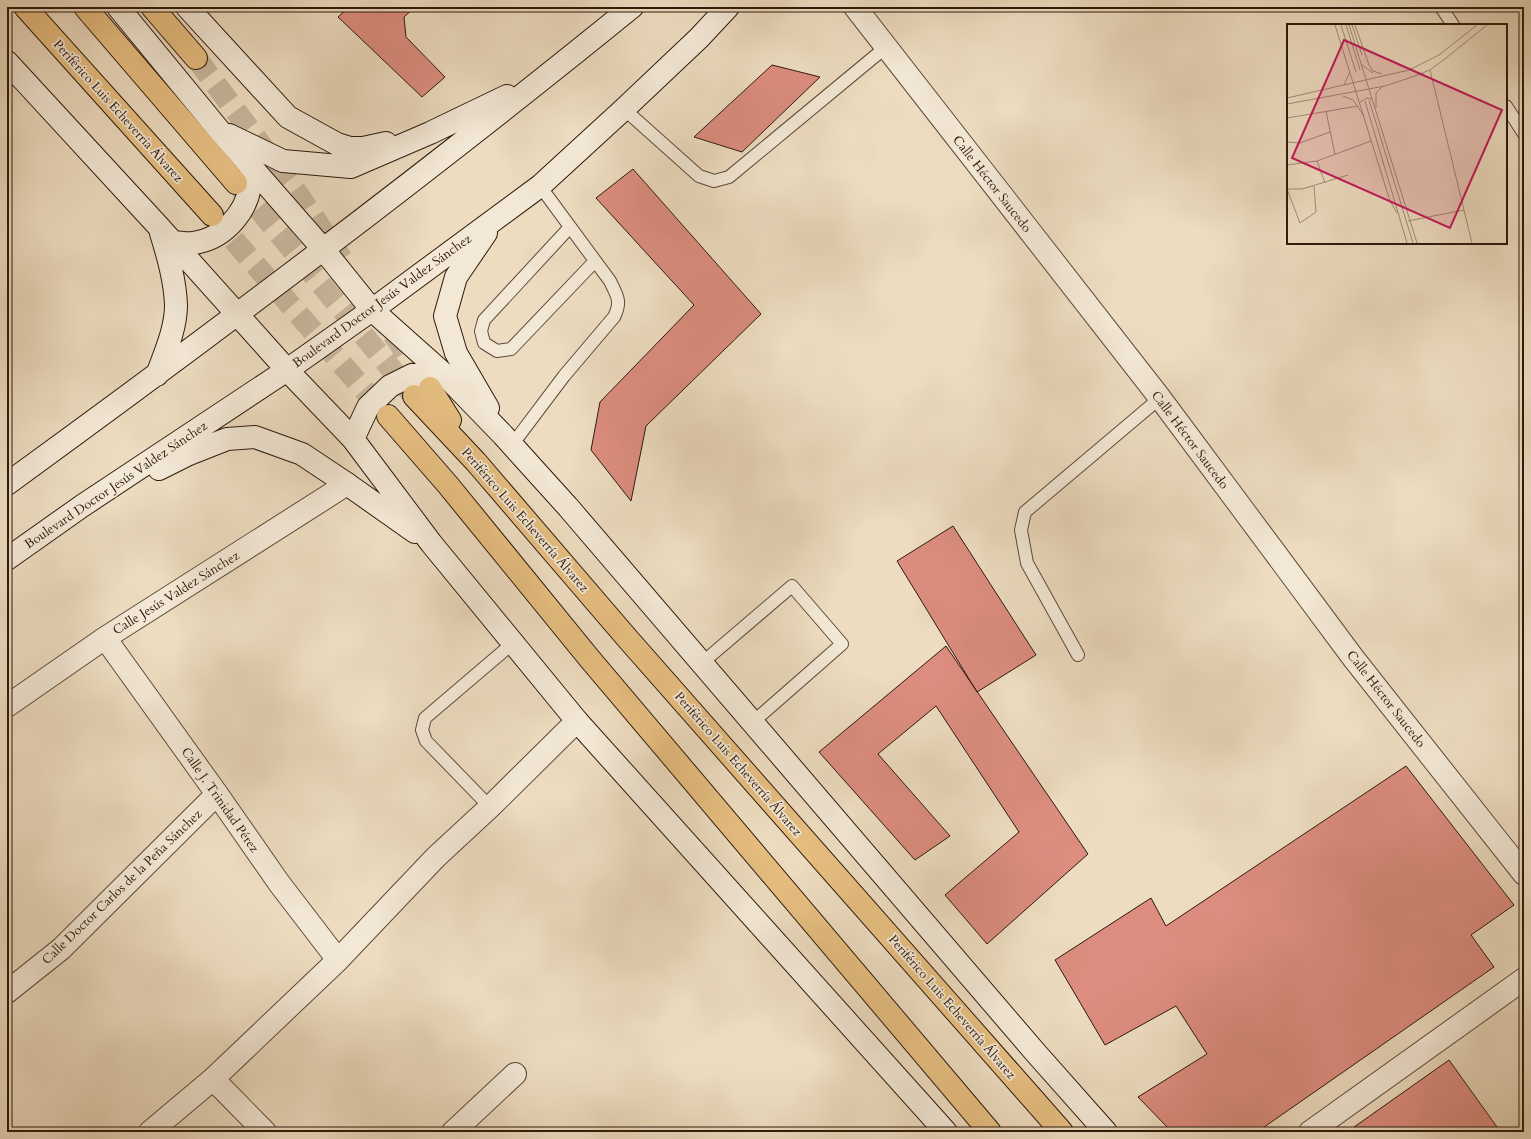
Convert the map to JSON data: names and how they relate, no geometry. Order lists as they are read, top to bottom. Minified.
{"streets":{"highway":["Periférico Luis Echeverría Álvarez"],"street":["Calle Héctor Saucedo","Boulevard Doctor Jesús Valdez Sánchez","Calle Jesús Valdez Sánchez","Calle J. Trinidad Pérez","Calle Doctor Carlos de la Peña Sánchez"]},"crossings":[["Calle Jesús Valdez Sánchez","Calle J. Trinidad Pérez"],["Calle J. Trinidad Pérez","Calle Doctor Carlos de la Peña Sánchez"]]}
